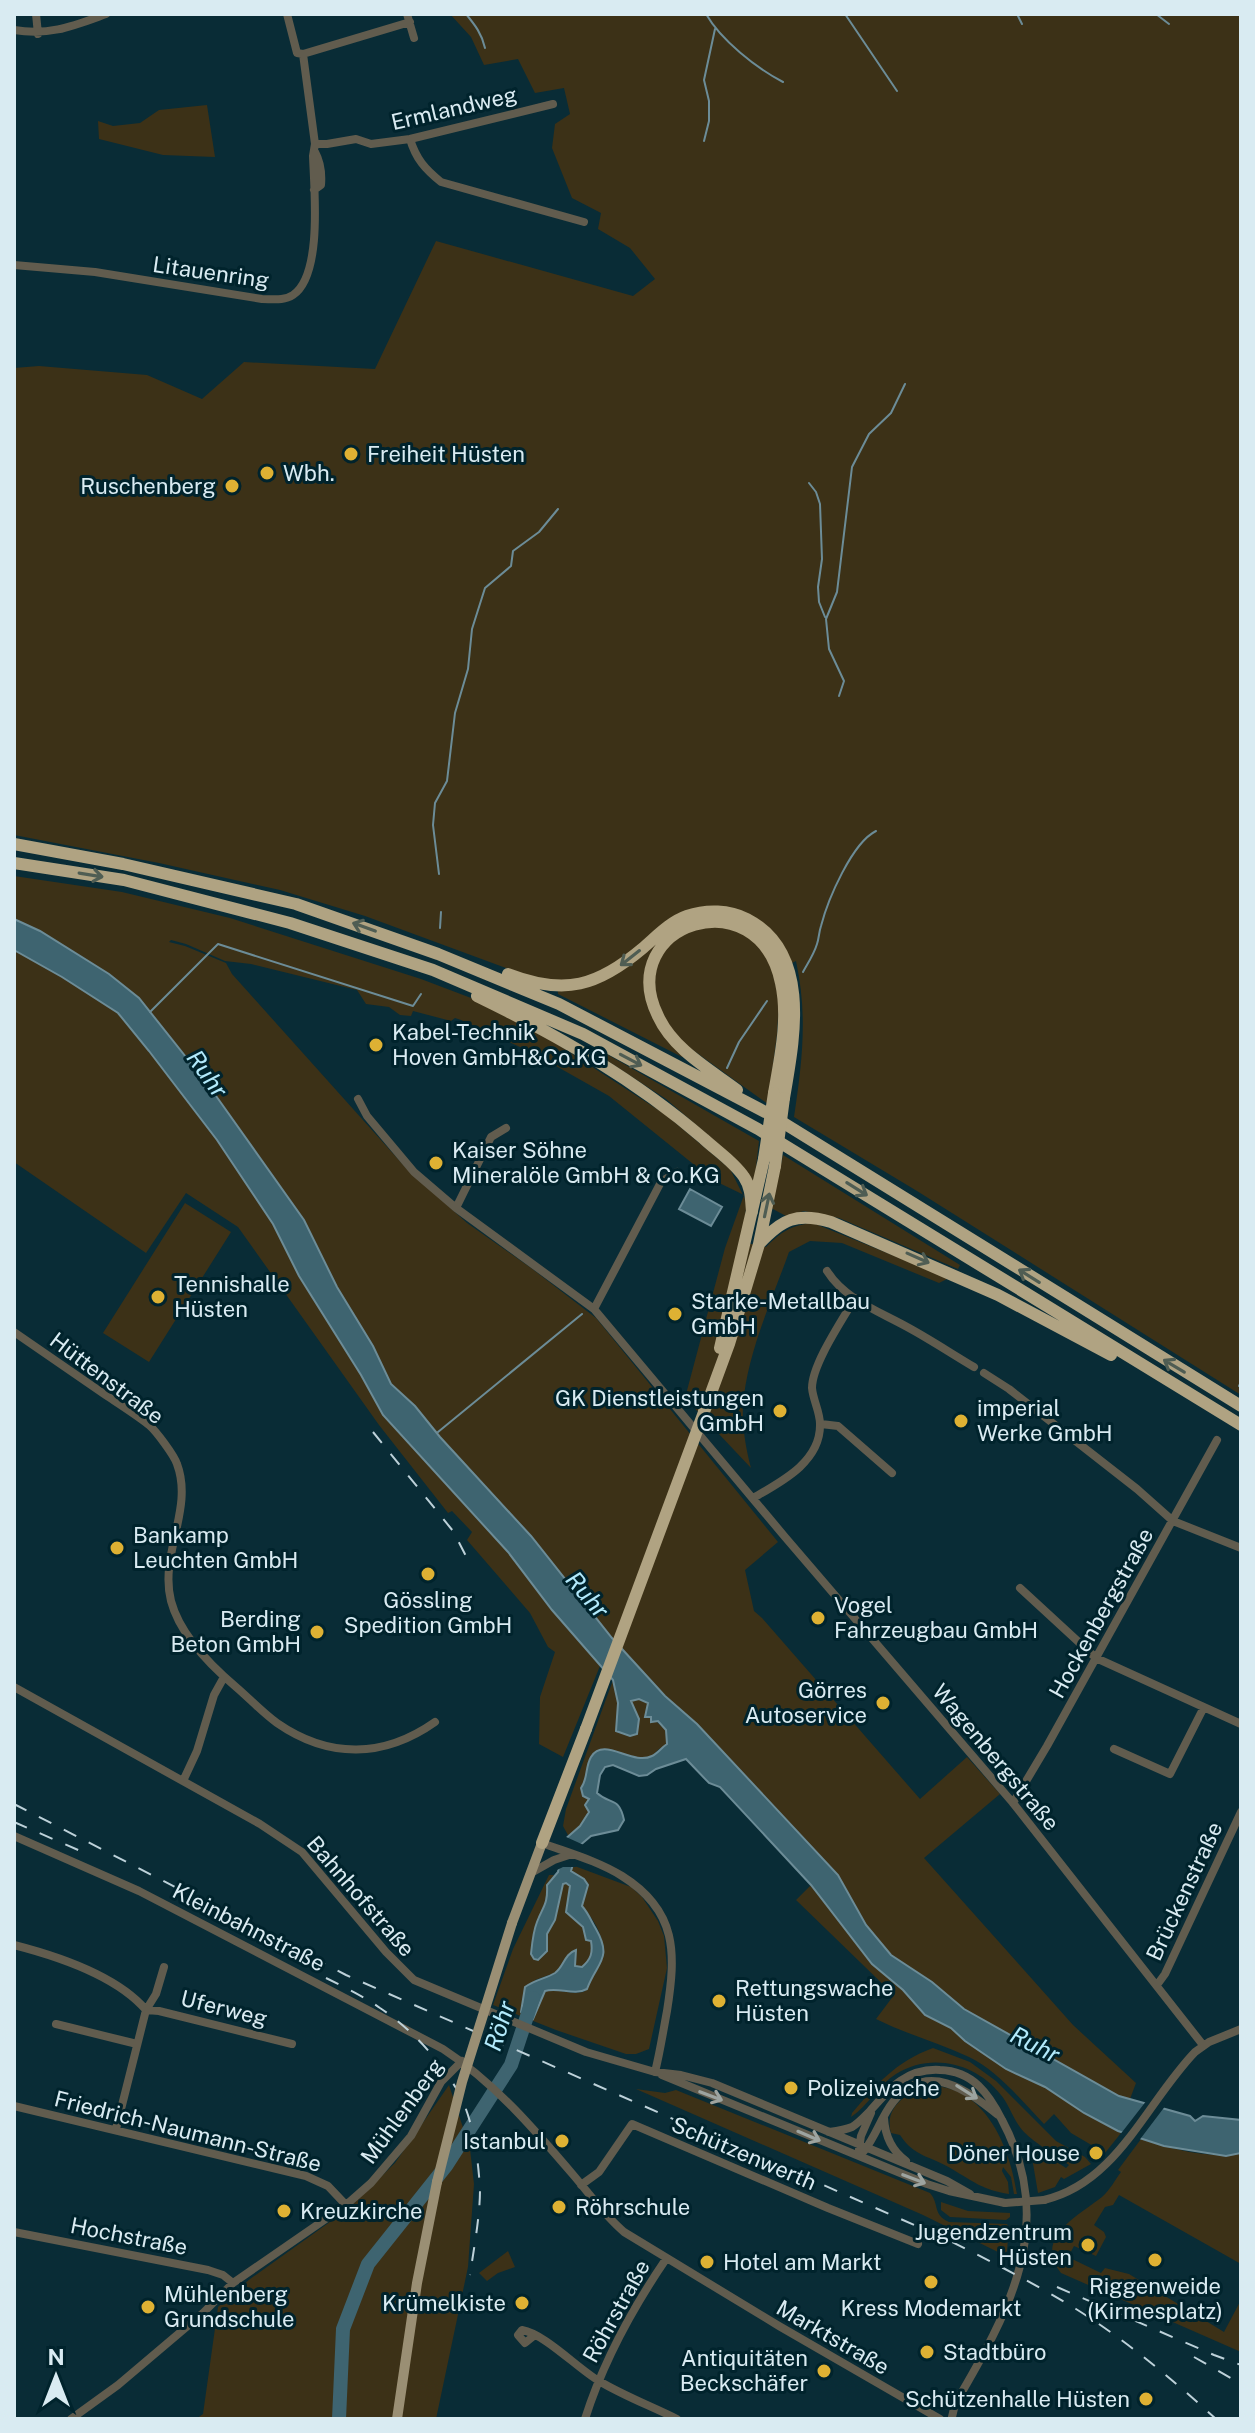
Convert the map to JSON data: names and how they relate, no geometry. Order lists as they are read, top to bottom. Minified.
{"streets":{"street":["Ermlandweg","Litauenring","Hüttenstraße","Hockenbergstraße","Wagenbergstraße","Brückenstraße","Bahnhofstraße","Kleinbahnstraße","Uferweg","Mühlenberg","Friedrich-Naumann-Straße","Schützenwerth","Hochstraße","Röhrstraße","Marktstraße"]},"crossings":[["Ermlandweg","Litauenring"],["Hockenbergstraße","Wagenbergstraße"],["Wagenbergstraße","Brückenstraße"],["Kleinbahnstraße","Mühlenberg"],["Kleinbahnstraße","Marktstraße"],["Uferweg","Friedrich-Naumann-Straße"],["Mühlenberg","Friedrich-Naumann-Straße"],["Mühlenberg","Hochstraße"],["Mühlenberg","Marktstraße"],["Schützenwerth","Marktstraße"],["Röhrstraße","Marktstraße"]],"water":["Ruhr","Röhr"],"places":["Freiheit Hüsten","Wbh.","Ruschenberg","Kabel-Technik Hoven GmbH&Co.KG","Kaiser Söhne Mineralöle GmbH & Co.KG","Tennishalle Hüsten","Starke-Metallbau GmbH","GK Dienstleistungen GmbH","imperial Werke GmbH","Bankamp Leuchten GmbH","Gössling Spedition GmbH","Vogel Fahrzeugbau GmbH","Berding Beton GmbH","Görres Autoservice","Rettungswache Hüsten","Polizeiwache","Istanbul","Döner House","Röhrschule","Kreuzkirche","Jugendzentrum Hüsten","Riggenweide (Kirmesplatz)","Hotel am Markt","Kress Modemarkt","Krümelkiste","Mühlenberg Grundschule","Stadtbüro","Antiquitäten Beckschäfer","Schützenhalle Hüsten"],"north":"top"}
